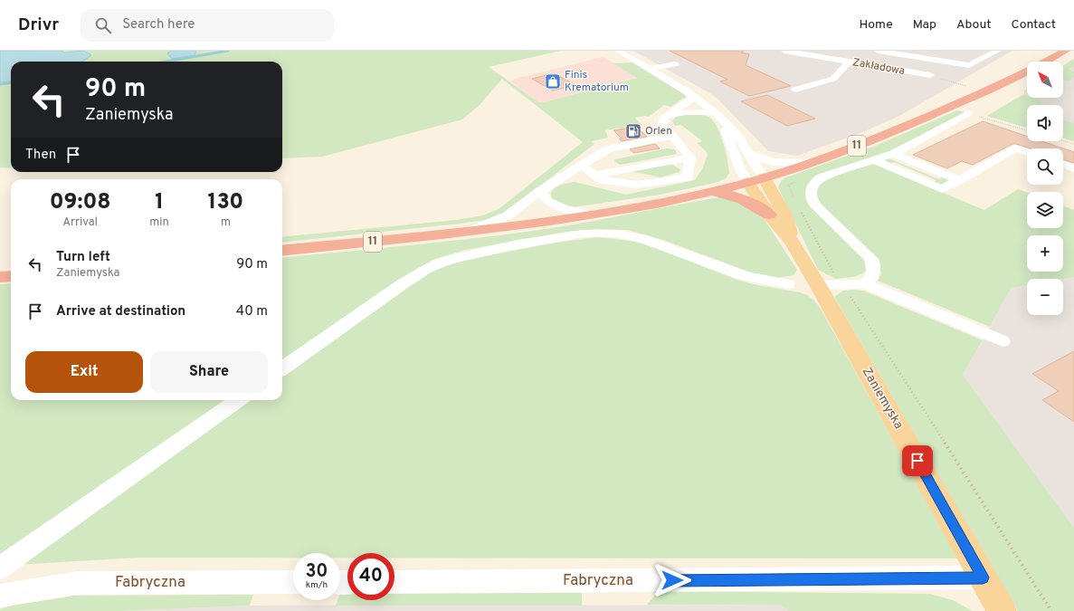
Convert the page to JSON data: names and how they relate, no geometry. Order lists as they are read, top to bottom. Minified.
{"streets":{"highway":["11"],"main road":["Zaniemyska"],"street":["Zakładowa","Fabryczna"]},"crossings":[["11","Zaniemyska"],["Zaniemyska","Fabryczna"]],"places":{"shop":["Finis Krematorium"],"fuel station":["Orlen"]},"north":"top left","page":{"header":"Drivr","search":"Search here","nav":["Home","Map","About","Contact"],"map_buttons":["+","−"],"turn":["90 m","Zaniemyska"],"then":"Then","eta":["09:08","Arrival","1","min","130","m"],"list":[{"name":"Turn left","note":"Zaniemyska","value":"90 m"},{"name":"Arrive at destination","value":"40 m"}],"buttons":["Exit","Share"],"speed":"30 km/h","limit":"40"}}
